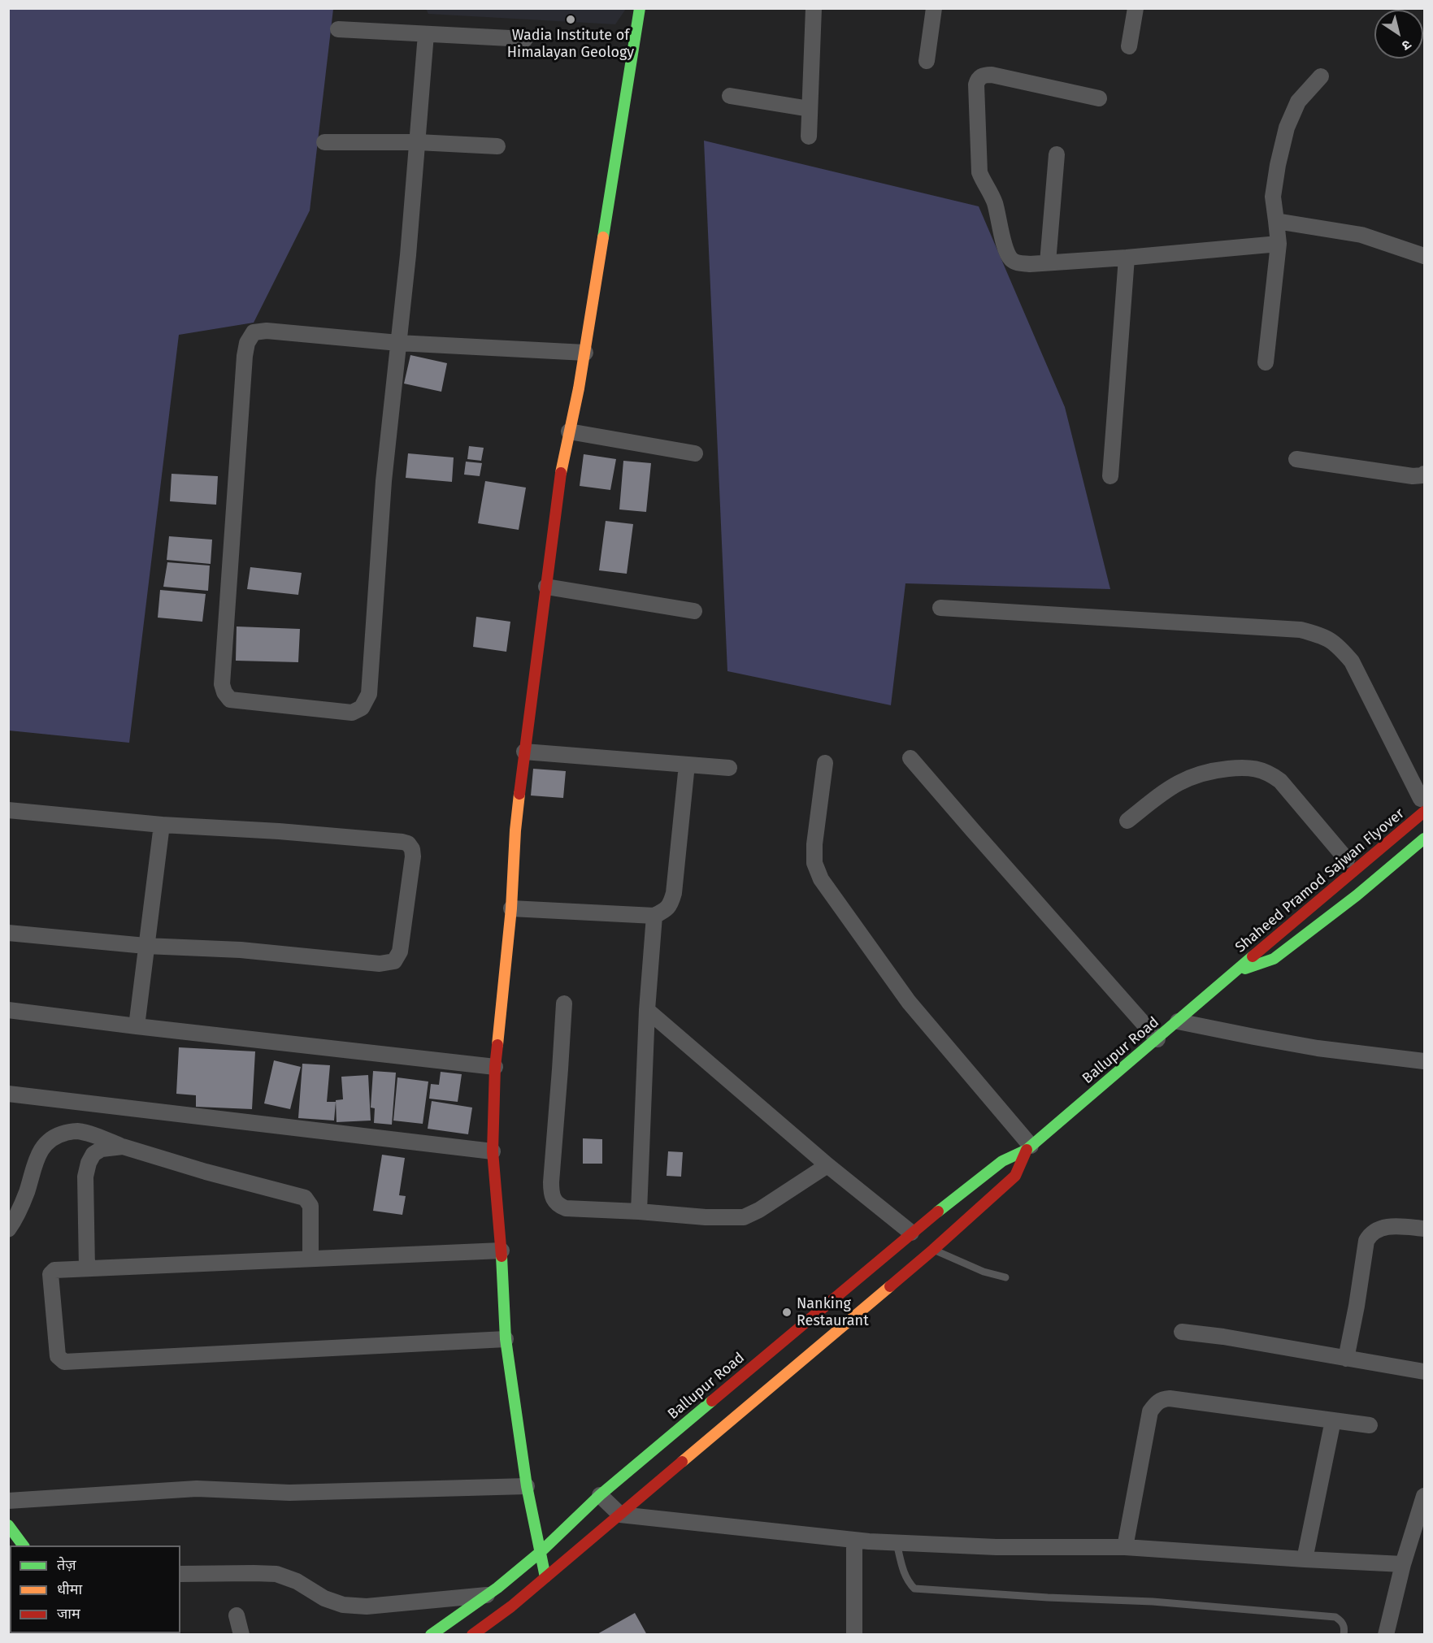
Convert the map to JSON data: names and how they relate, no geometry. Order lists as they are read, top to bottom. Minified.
{"streets":{"main road":["Shaheed Pramod Sajwan Flyover","Ballupur Road"]},"crossings":[["Shaheed Pramod Sajwan Flyover","Ballupur Road"]],"places":["Wadia Institute of Himalayan Geology","Nanking Restaurant"],"legend":["तेज़","धीमा","जाम"],"north":"bottom right"}
